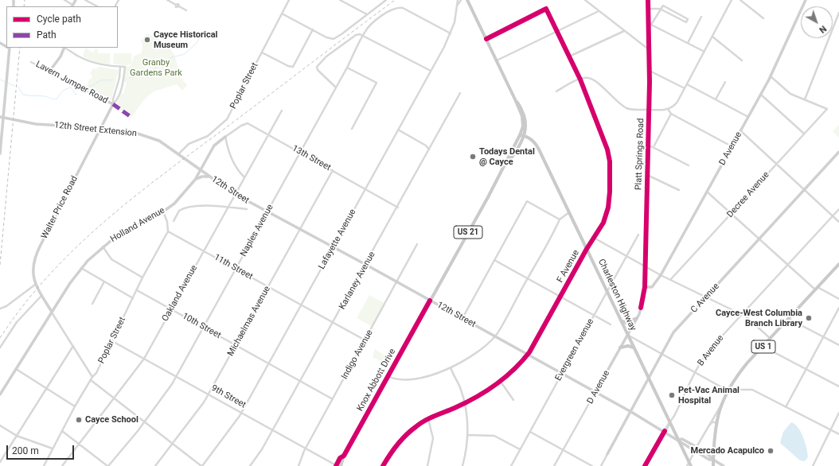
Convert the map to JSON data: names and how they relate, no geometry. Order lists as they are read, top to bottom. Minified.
{"streets":{"main road":["US 21","Charleston Highway","US 1","Knox Abbott Drive"],"street":["Lavern Jumper Road","Poplar Street","12th Street Extension","D Avenue","Platt Springs Road","13th Street","12th Street","Decree Avenue","Walter Price Road","Holland Avenue","Naples Avenue","Lafayette Avenue","F Avenue","11th Street","Karlaney Avenue","Oakland Avenue","C Avenue","Michaelmas Avenue","10th Street","Evergreen Avenue","B Avenue","Indigo Avenue","9th Street"]},"crossings":[["Lavern Jumper Road","Walter Price Road"],["Poplar Street","12th Street Extension"],["Poplar Street","11th Street"],["Poplar Street","10th Street"],["Poplar Street","9th Street"],["12th Street Extension","12th Street"],["12th Street Extension","Walter Price Road"],["12th Street Extension","Holland Avenue"],["D Avenue","Platt Springs Road"],["D Avenue","12th Street"],["D Avenue","Charleston Highway"],["13th Street","Holland Avenue"],["13th Street","Naples Avenue"],["13th Street","Lafayette Avenue"],["13th Street","Karlaney Avenue"],["13th Street","Oakland Avenue"],["13th Street","Michaelmas Avenue"],["12th Street","Holland Avenue"],["12th Street","Naples Avenue"],["12th Street","Lafayette Avenue"],["12th Street","F Avenue"],["12th Street","Karlaney Avenue"],["12th Street","Oakland Avenue"],["12th Street","Charleston Highway"],["12th Street","C Avenue"],["12th Street","Michaelmas Avenue"],["12th Street","US 1"],["12th Street","Evergreen Avenue"],["12th Street","B Avenue"],["12th Street","Indigo Avenue"],["12th Street","Knox Abbott Drive"],["Walter Price Road","Holland Avenue"],["Naples Avenue","Lafayette Avenue"],["Naples Avenue","11th Street"],["Naples Avenue","10th Street"],["Naples Avenue","9th Street"],["US 21","F Avenue"],["US 21","Charleston Highway"],["US 21","Knox Abbott Drive"],["Lafayette Avenue","11th Street"],["Lafayette Avenue","10th Street"],["Lafayette Avenue","9th Street"],["F Avenue","Charleston Highway"],["11th Street","Karlaney Avenue"],["11th Street","Oakland Avenue"],["11th Street","Michaelmas Avenue"],["11th Street","Indigo Avenue"],["Karlaney Avenue","10th Street"],["Karlaney Avenue","9th Street"],["Oakland Avenue","10th Street"],["Oakland Avenue","9th Street"],["Charleston Highway","C Avenue"],["Charleston Highway","Evergreen Avenue"],["Charleston Highway","B Avenue"],["Michaelmas Avenue","10th Street"],["Michaelmas Avenue","9th Street"],["10th Street","Indigo Avenue"],["Indigo Avenue","9th Street"],["Knox Abbott Drive","9th Street"]],"parks":["Granby Gardens Park"],"places":["Cayce Historical Museum","Todays Dental @ Cayce","Cayce-West Columbia Branch Library","Pet-Vac Animal Hospital","Cayce School","Mercado Acapulco"],"legend":["Cycle path","Path"],"scale_bar":"200 m","north":"bottom right"}
